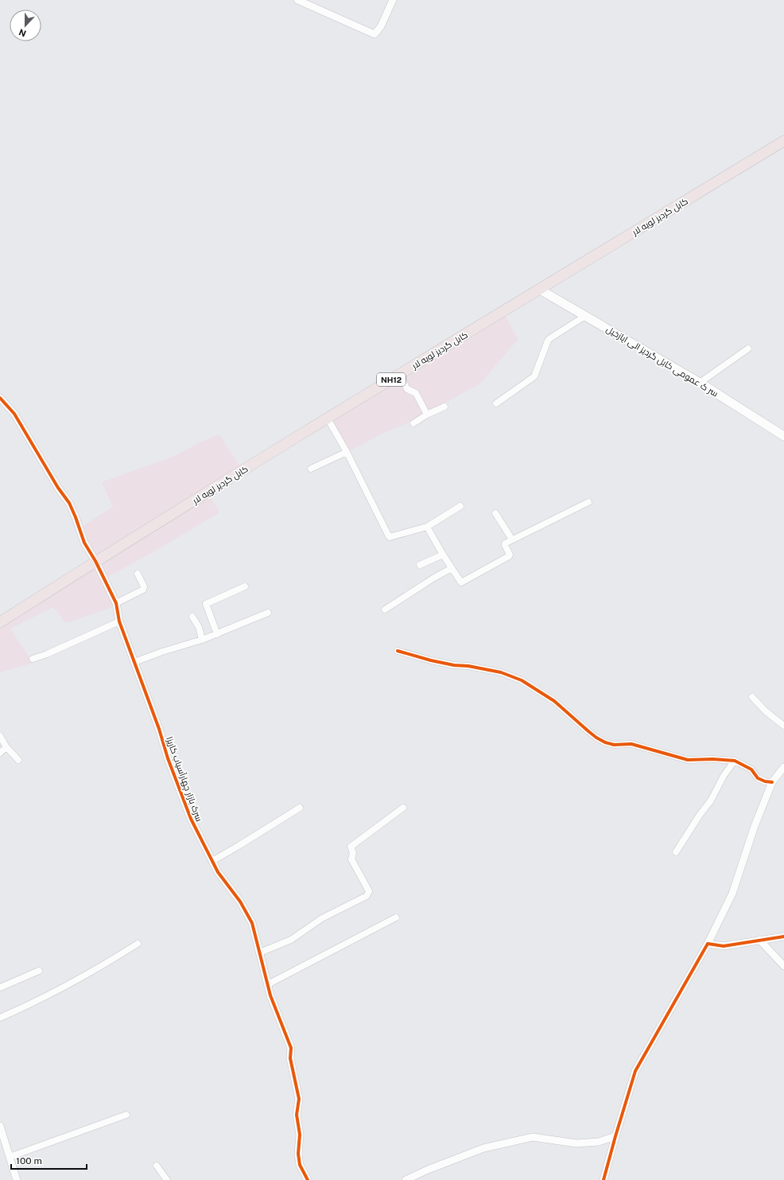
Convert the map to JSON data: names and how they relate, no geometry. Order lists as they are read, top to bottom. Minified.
{"streets":{"highway":["کابل گردیز لویه لار","NH12"],"main road":["سر ک عمومی کابل گردیز الی ایازخیل"],"street":["سرک بازار چهارآسیاب کاریزا"]},"crossings":[["کابل گردیز لویه لار","سر ک عمومی کابل گردیز الی ایازخیل"],["کابل گردیز لویه لار","سرک بازار چهارآسیاب کاریزا"]],"scale_bar":"100 m","north":"bottom"}
